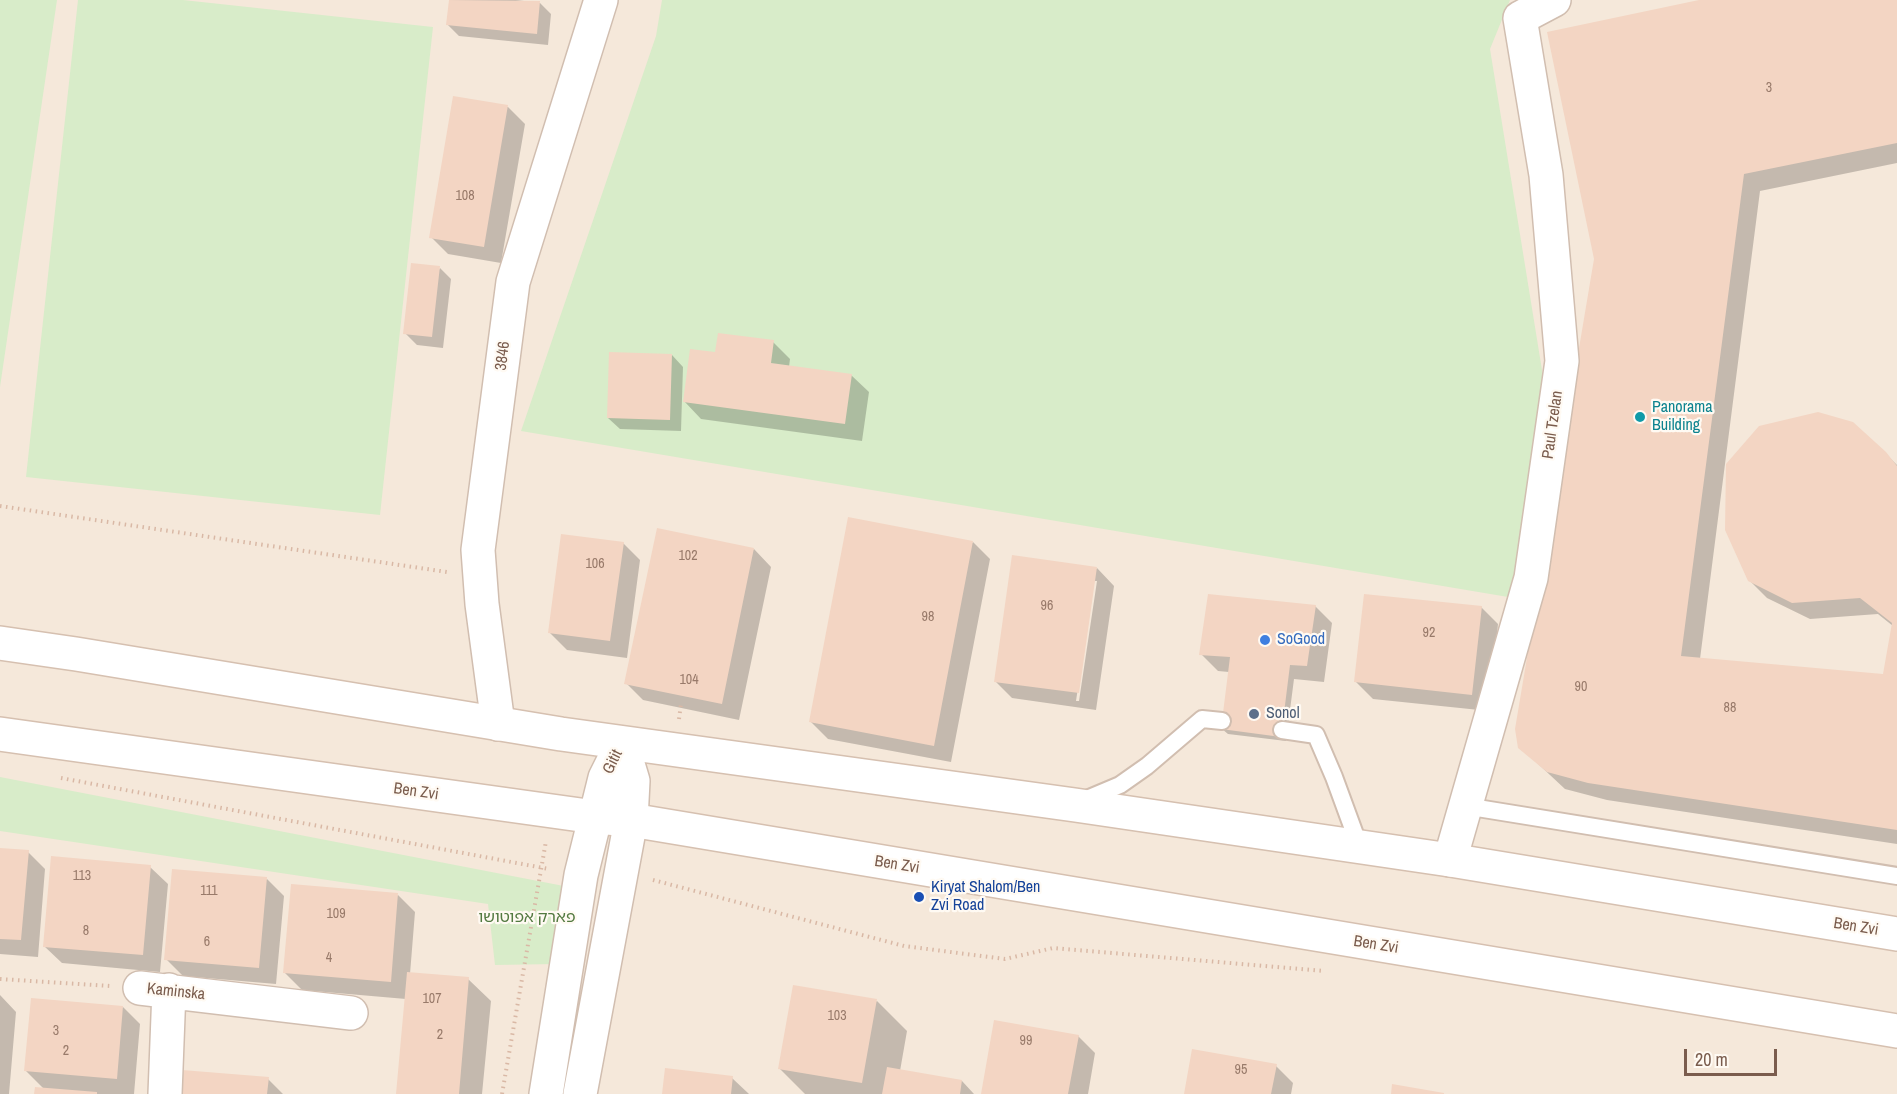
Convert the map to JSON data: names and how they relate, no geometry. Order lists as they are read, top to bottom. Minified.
{"streets":{"main road":["3846","Paul Tzelan","Gitit","Ben Zvi","Kaminska"]},"crossings":[["3846","Ben Zvi"],["Paul Tzelan","Ben Zvi"],["Gitit","Ben Zvi"]],"parks":["פארק אפוטושו"],"places":["Panorama Building","SoGood","Sonol","Kiryat Shalom/Ben Zvi Road"],"house_numbers":["3","108","102","106","96","98","92","104","90","88","113","111","109","8","6","4","107","103","3","2","99","2","95"],"scale_bar":"20 m"}
